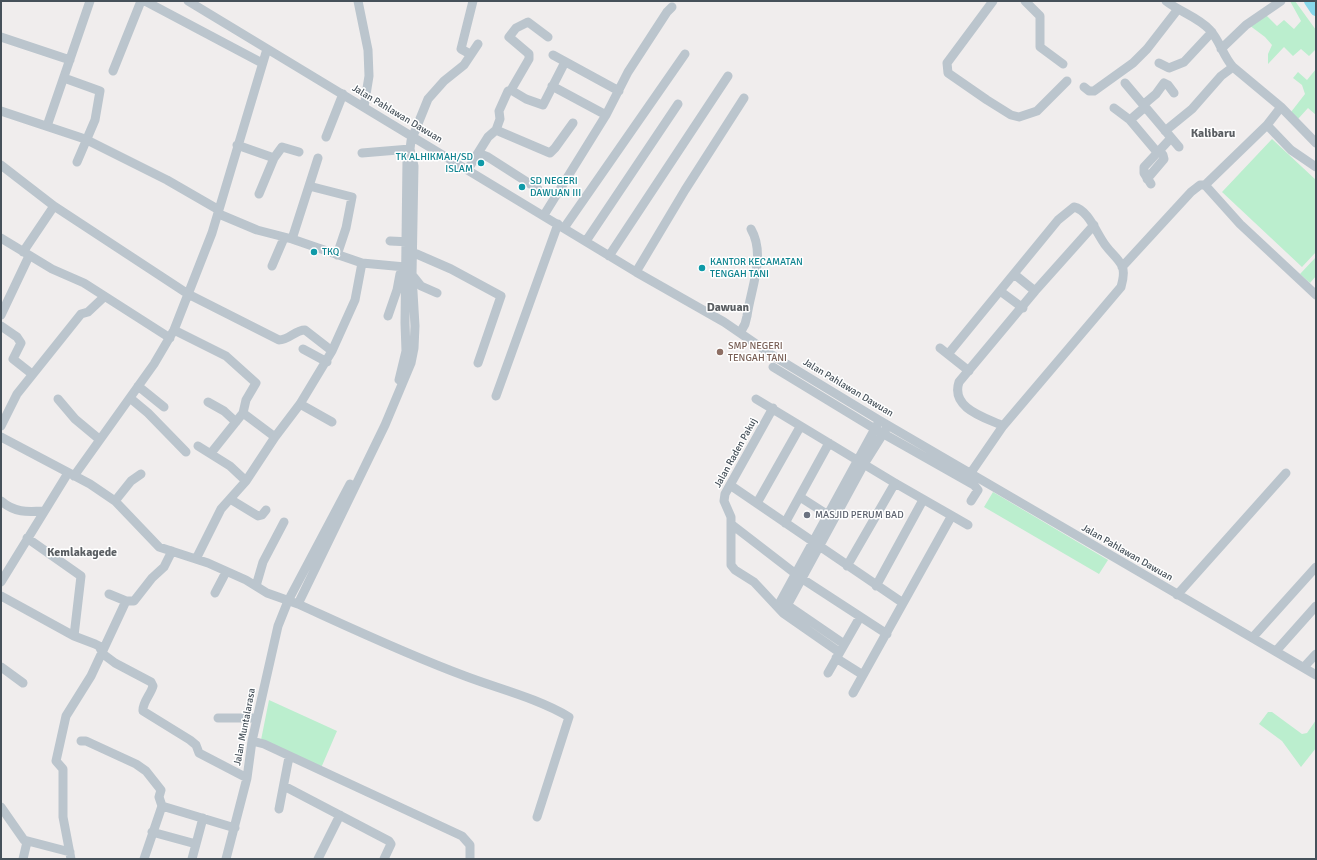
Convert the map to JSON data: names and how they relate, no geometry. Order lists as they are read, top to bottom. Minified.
{"streets":{"street":["Jalan Pahlawan Dawuan","Jalan Raden Pakuj","Jalan Muntalarasa"]},"districts":["Kalibaru","Dawuan","Kemlakagede"],"places":["TK ALHIKMAH/SD ISLAM","SD NEGERI DAWUAN III","TKQ","KANTOR KECAMATAN TENGAH TANI","SMP NEGERI TENGAH TANI","MASJID PERUM BAD"]}
